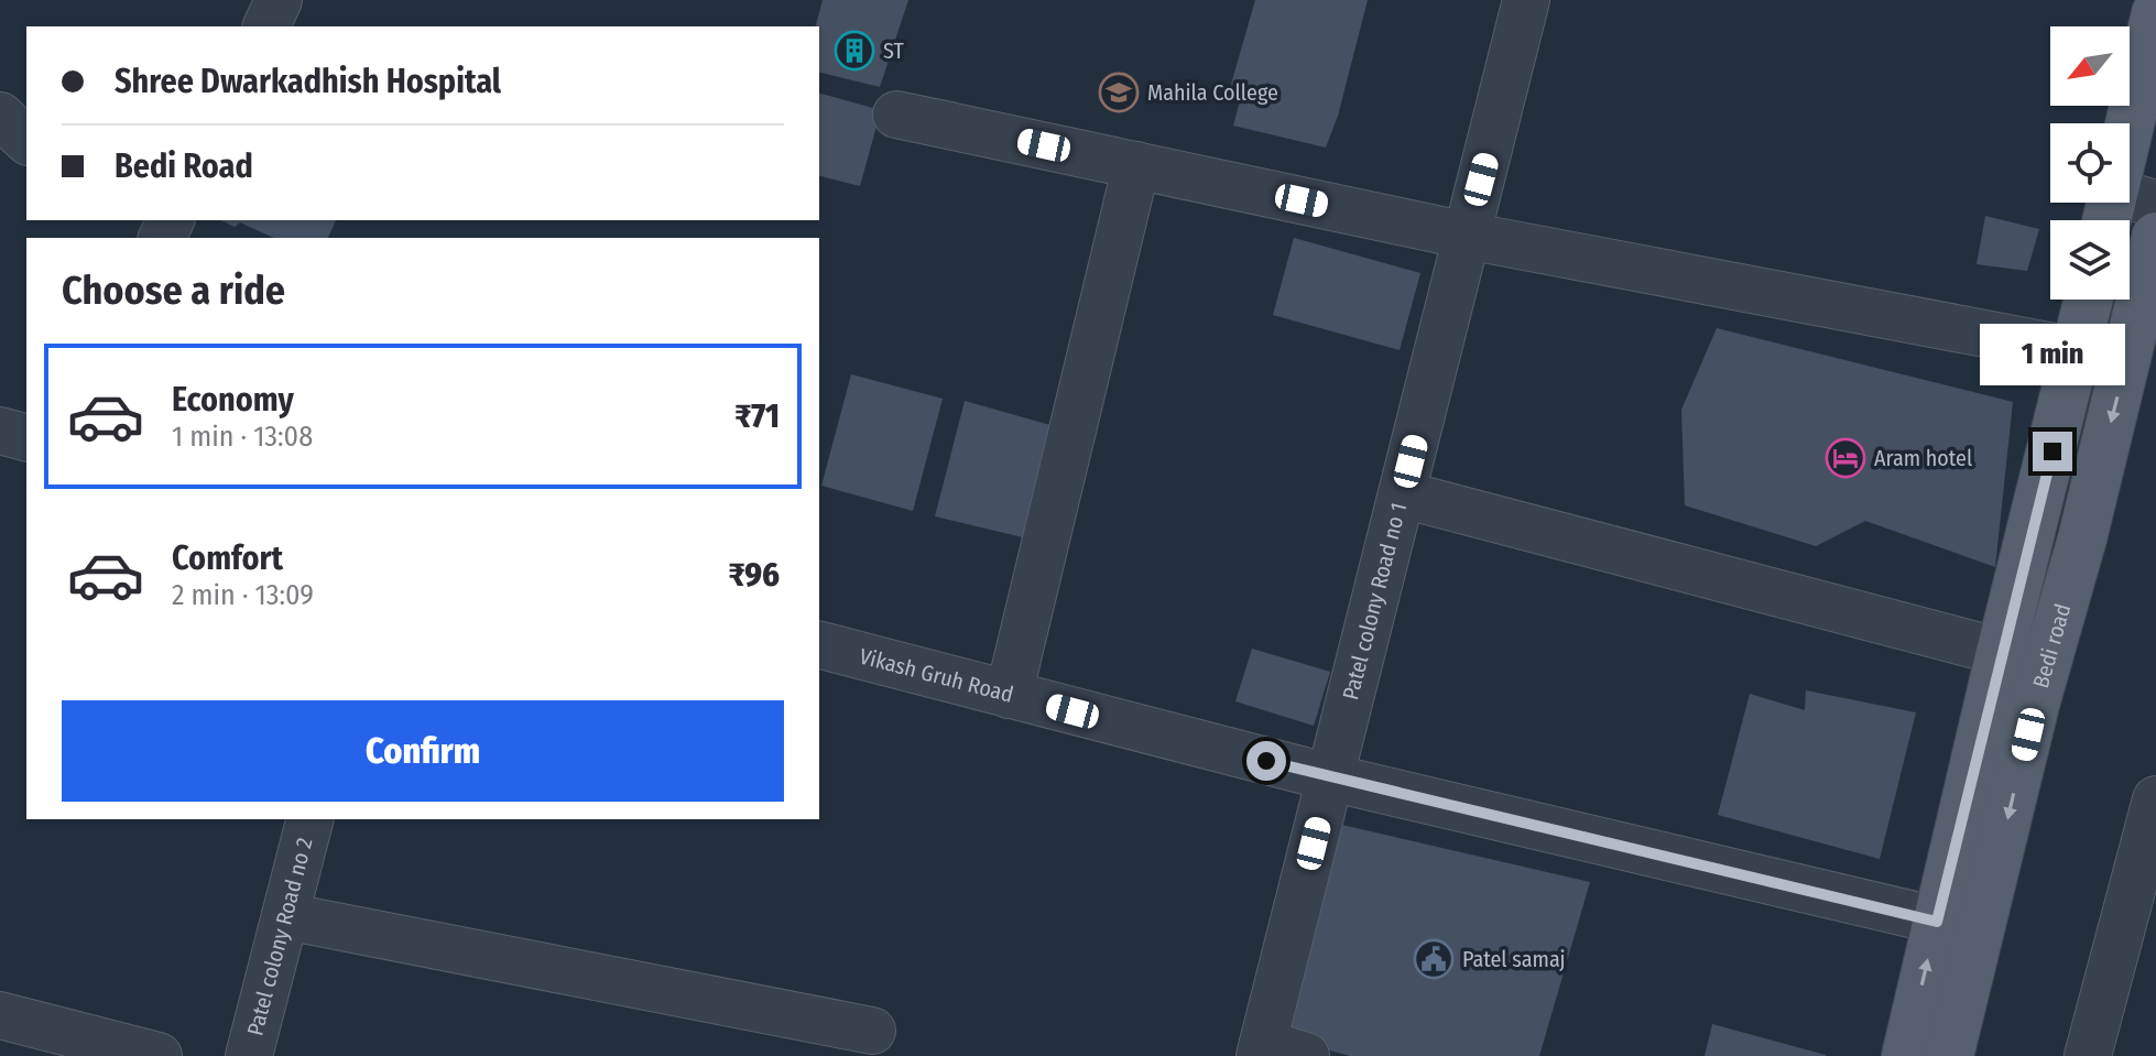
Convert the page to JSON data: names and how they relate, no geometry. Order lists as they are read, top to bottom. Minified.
{"streets":{"main road":["Bedi road"],"street":["Patel colony Road no 1","Vikash Gruh Road","Patel colony Road no 2"]},"crossings":[["Patel colony Road no 1","Vikash Gruh Road"],["Bedi road","Vikash Gruh Road"]],"places":{"building":["ST"],"school or university":["Mahila College"],"hotel":["Aram hotel"],"public building":["Patel samaj"]},"north":"bottom left","page":{"banner":["Shree Dwarkadhish Hospital","Bedi Road"],"heading":"Choose a ride","bubble":"1 min","list":[{"name":"Economy","note":"1 min · 13:08","value":"₹71"},{"name":"Comfort","note":"2 min · 13:09","value":"₹96"}],"buttons":"Confirm"}}
